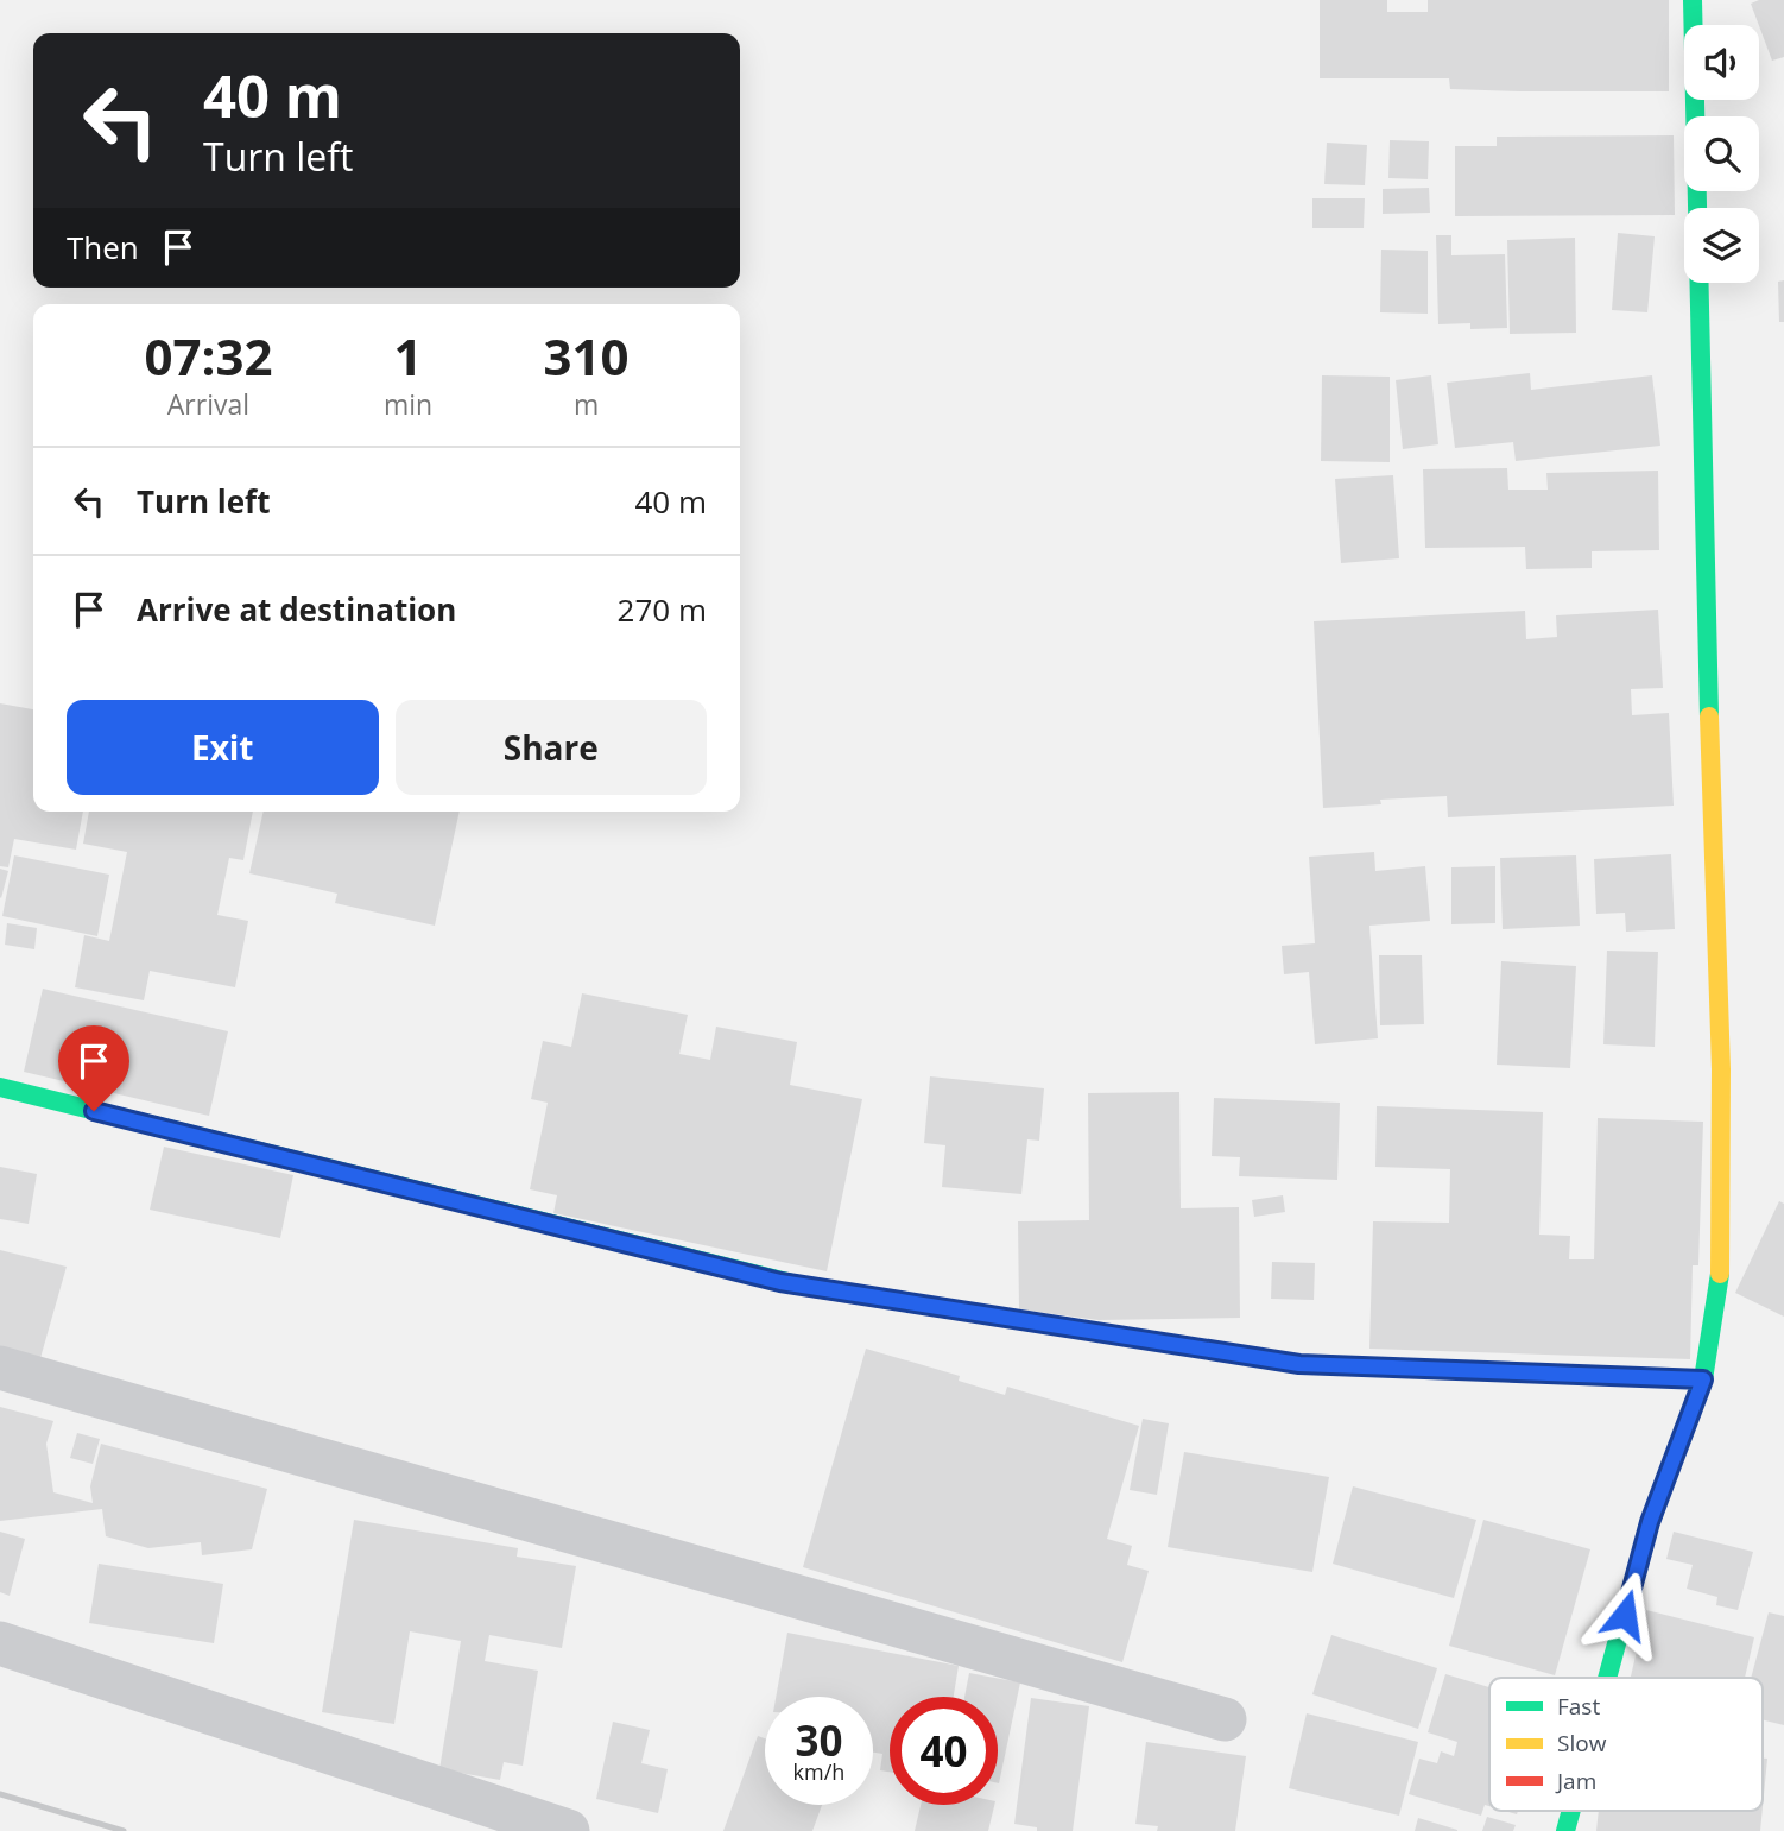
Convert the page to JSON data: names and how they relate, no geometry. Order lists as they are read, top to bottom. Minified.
{"legend":["Fast","Slow","Jam"],"page":{"turn":["40 m","Turn left"],"then":"Then","eta":["07:32","Arrival","1","min","310","m"],"list":[{"name":"Turn left","value":"40 m"},{"name":"Arrive at destination","value":"270 m"}],"buttons":["Exit","Share"],"speed":"30 km/h","limit":"40"}}
